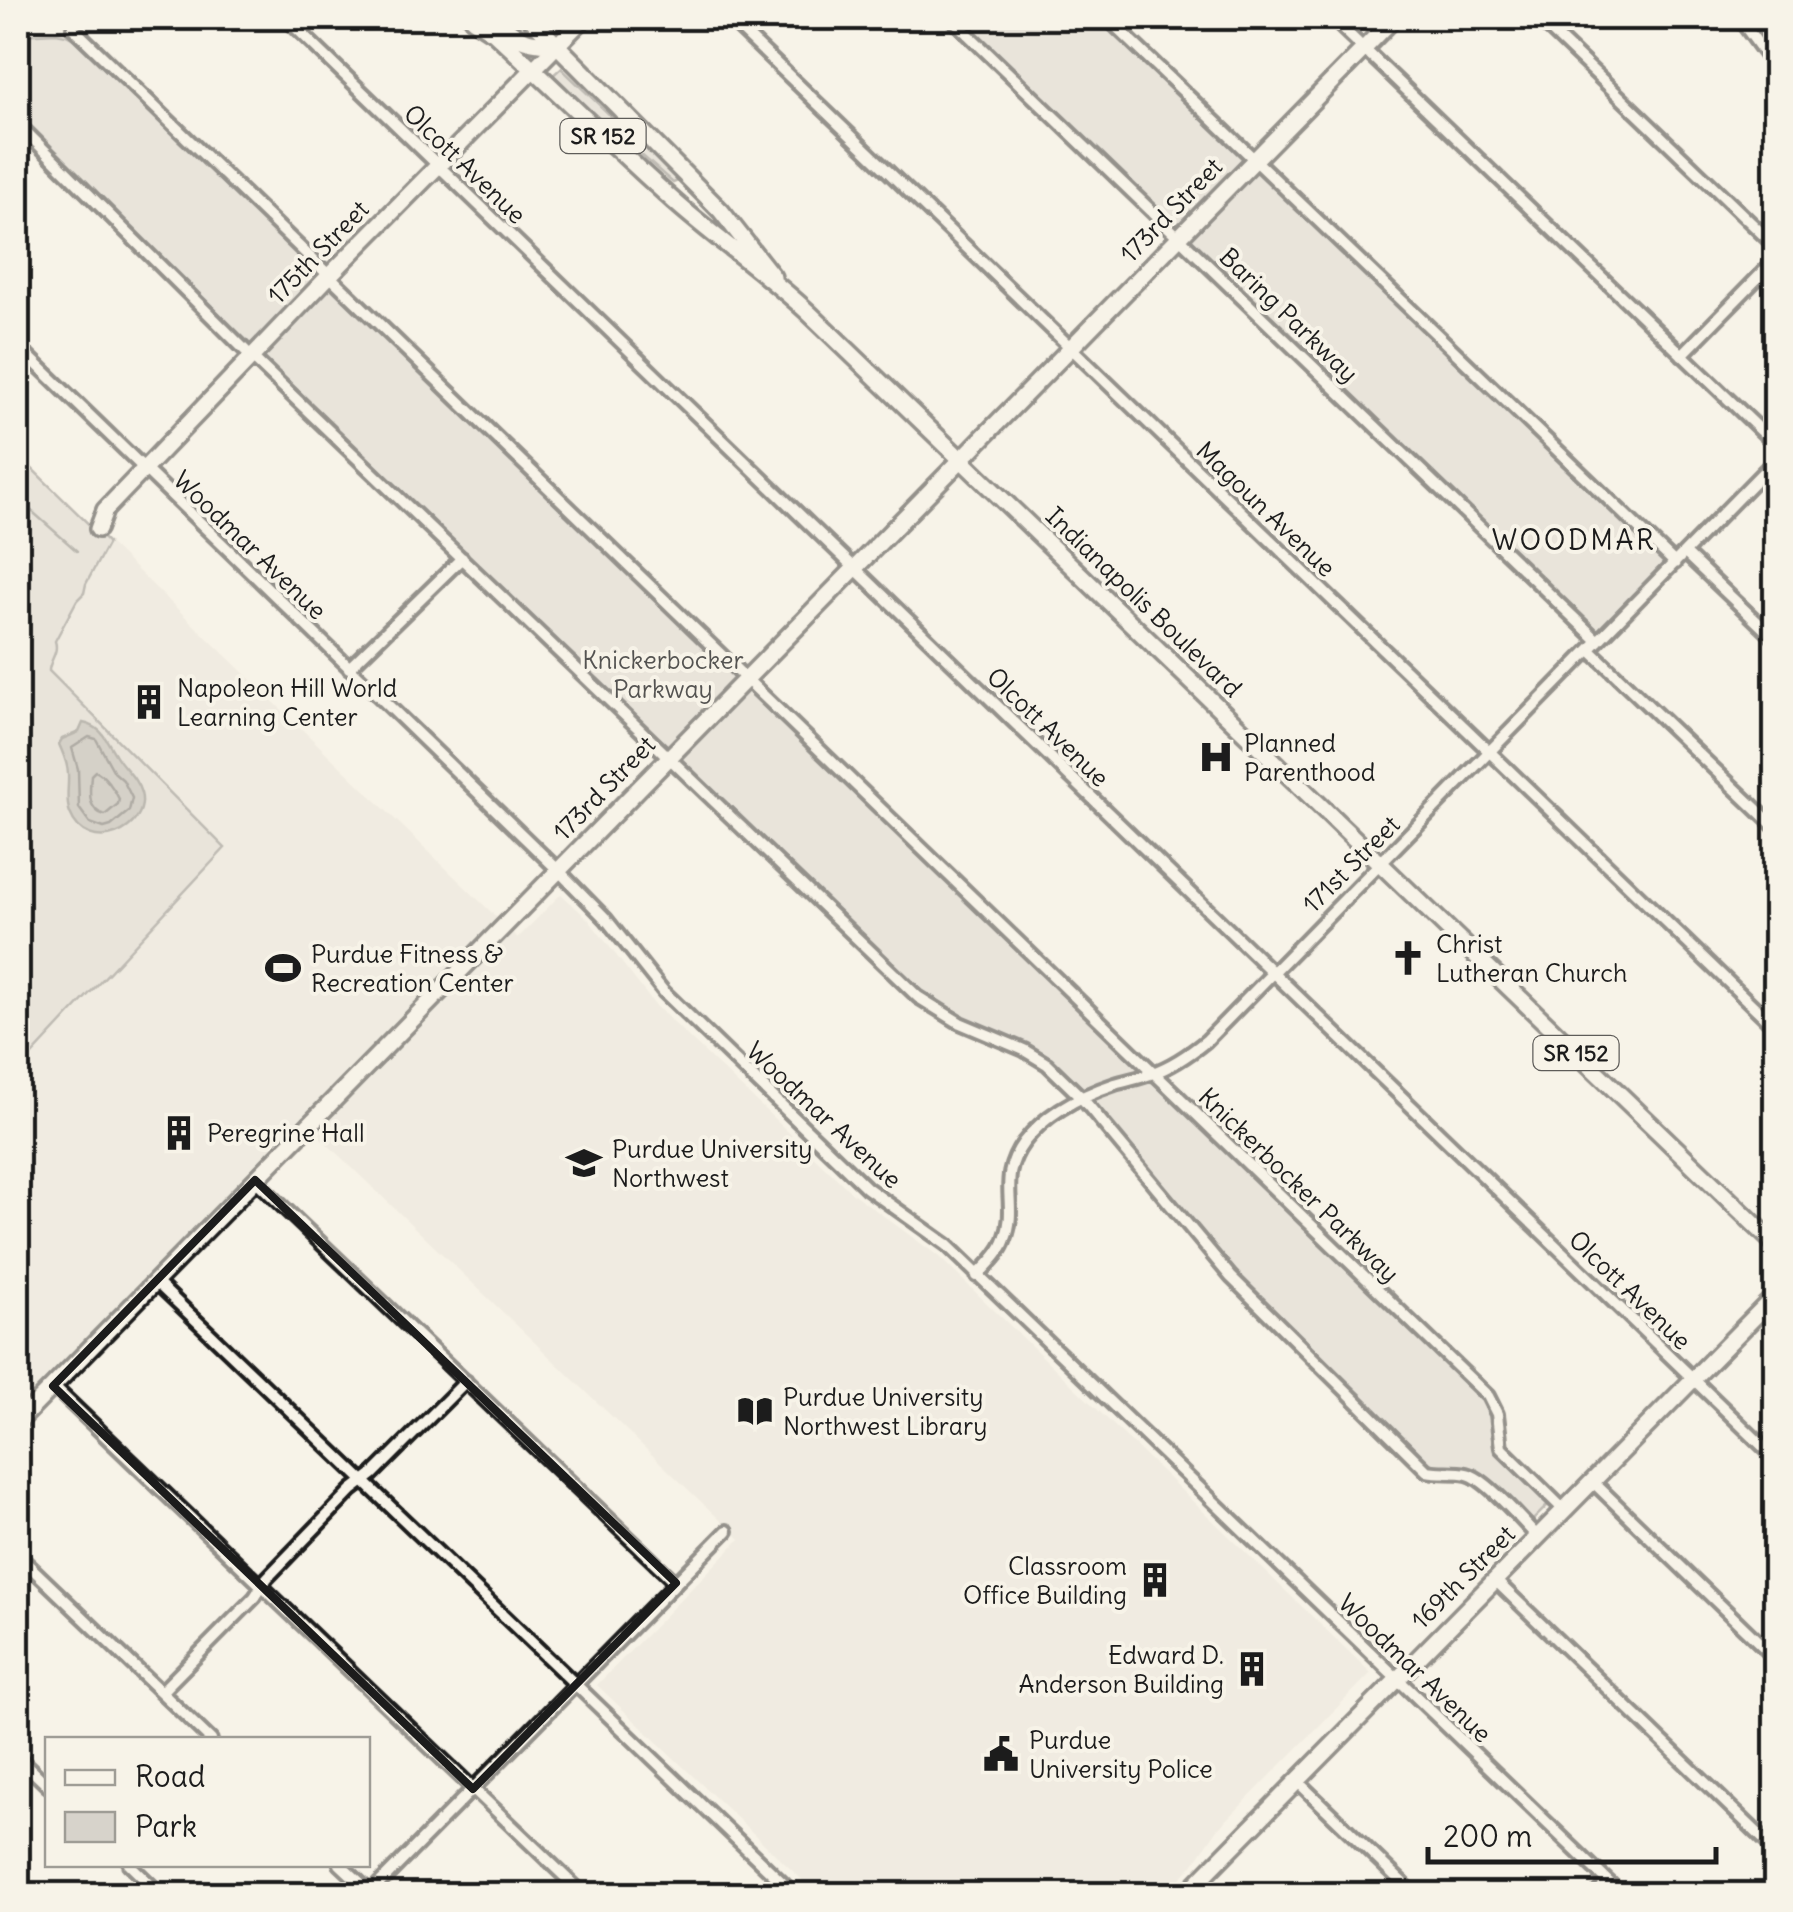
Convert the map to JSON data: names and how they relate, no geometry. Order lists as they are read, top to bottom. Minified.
{"streets":{"street":["SR 152","Olcott Avenue","173rd Street","175th Street","Baring Parkway","Magoun Avenue","Woodmar Avenue","Indianapolis Boulevard","171st Street","Knickerbocker Parkway","169th Street"]},"crossings":[["Olcott Avenue","173rd Street"],["Olcott Avenue","175th Street"],["Olcott Avenue","171st Street"],["Olcott Avenue","169th Street"],["173rd Street","Baring Parkway"],["173rd Street","Magoun Avenue"],["173rd Street","Woodmar Avenue"],["173rd Street","Indianapolis Boulevard"],["173rd Street","Knickerbocker Parkway"],["175th Street","Woodmar Avenue"],["175th Street","Indianapolis Boulevard"],["175th Street","Knickerbocker Parkway"],["Baring Parkway","171st Street"],["Magoun Avenue","171st Street"],["Woodmar Avenue","171st Street"],["Woodmar Avenue","169th Street"],["Indianapolis Boulevard","171st Street"],["171st Street","Knickerbocker Parkway"],["Knickerbocker Parkway","169th Street"]],"districts":["WOODMAR"],"parks":["Knickerbocker Parkway"],"places":{"building":["Napoleon Hill World Learning Center","Peregrine Hall","Classroom Office Building","Edward D. Anderson Building"],"hospital":["Planned Parenthood"],"church":["Christ Lutheran Church"],"sports":["Purdue Fitness & Recreation Center"],"school or university":["Purdue University Northwest"],"library":["Purdue University Northwest Library"],"public building":["Purdue University Police"]},"legend":["Road","Park"],"scale_bar":"200 m"}
